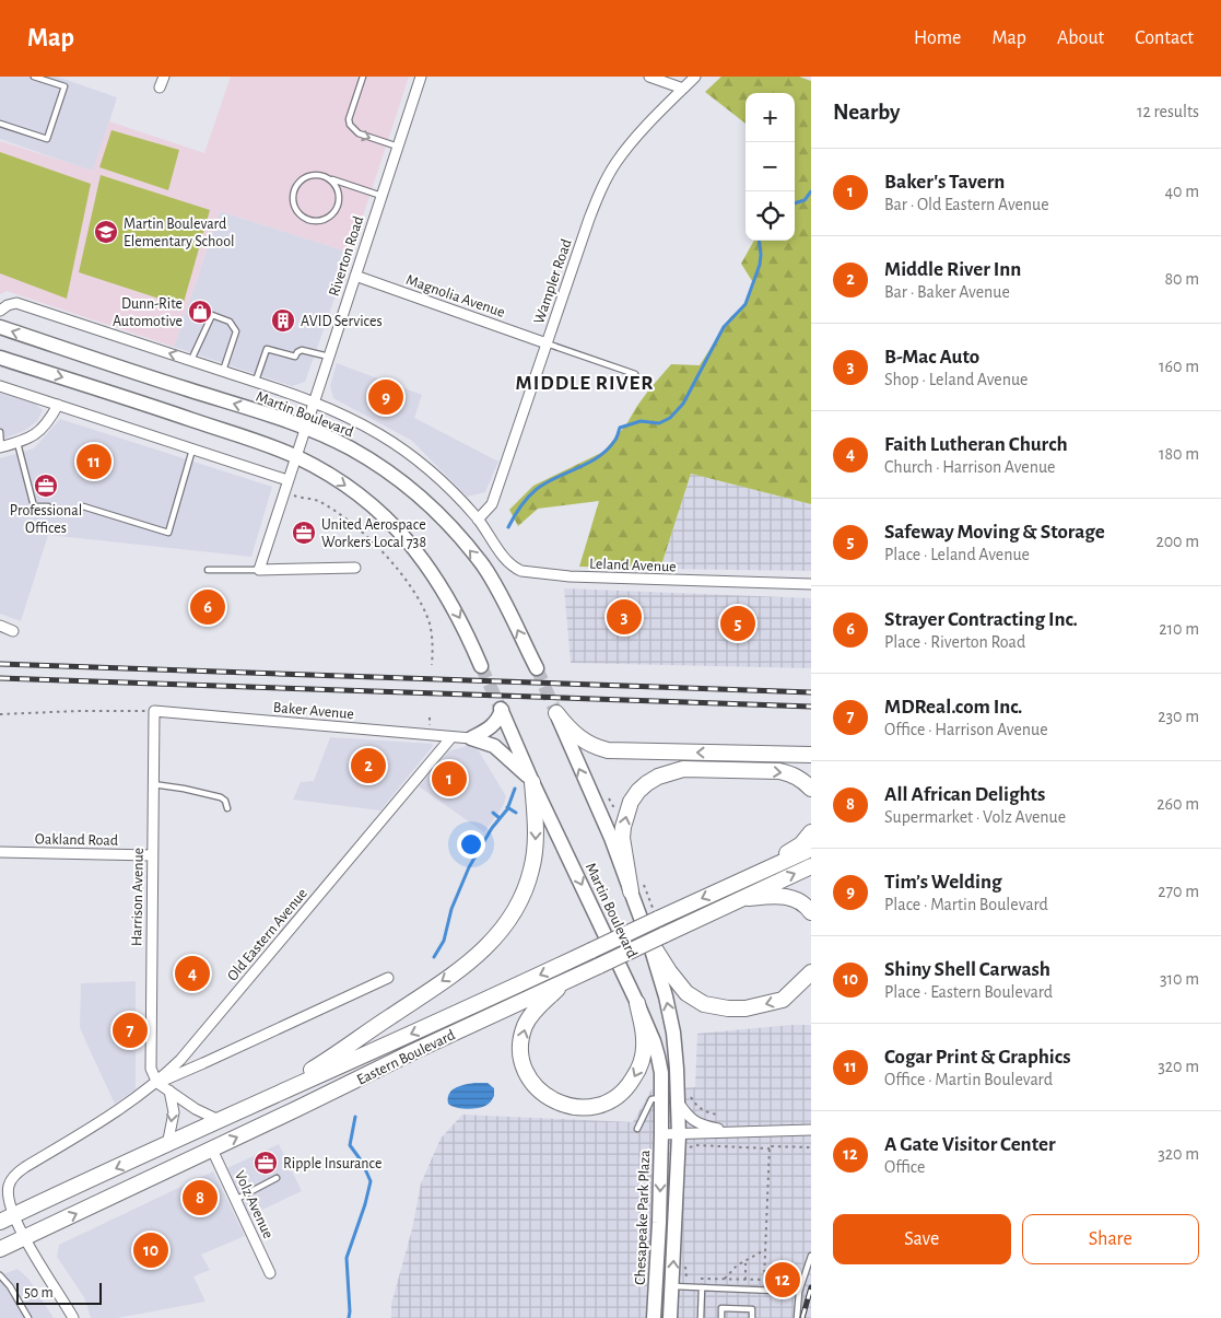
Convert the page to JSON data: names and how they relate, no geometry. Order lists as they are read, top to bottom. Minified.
{"streets":{"main road":["Martin Boulevard","Eastern Boulevard","Chesapeake Park Plaza"],"street":["Riverton Road","Wampler Road","Magnolia Avenue","Leland Avenue","Baker Avenue","Oakland Road","Harrison Avenue","Old Eastern Avenue","Volz Avenue"]},"crossings":[["Riverton Road","Magnolia Avenue"],["Riverton Road","Martin Boulevard"],["Wampler Road","Magnolia Avenue"],["Wampler Road","Martin Boulevard"],["Wampler Road","Leland Avenue"],["Martin Boulevard","Leland Avenue"],["Martin Boulevard","Baker Avenue"],["Martin Boulevard","Chesapeake Park Plaza"],["Baker Avenue","Harrison Avenue"],["Baker Avenue","Old Eastern Avenue"],["Oakland Road","Harrison Avenue"],["Harrison Avenue","Old Eastern Avenue"],["Old Eastern Avenue","Eastern Boulevard"],["Eastern Boulevard","Volz Avenue"]],"one_way":["Chesapeake Park Plaza"],"districts":["MIDDLE RIVER"],"places":{"school or university":["Martin Boulevard Elementary School"],"shop":["Dunn-Rite Automotive"],"building":["AVID Services"],"office":["Professional Offices","United Aerospace Workers Local 738","Ripple Insurance"]},"scale_bar":"50 m","page":{"header":"Map","nav":["Home","Map","About","Contact"],"heading":["Nearby","12 results"],"map_buttons":["+","−"],"list":[{"mark":"1","name":"Baker's Tavern","note":"Bar · Old Eastern Avenue","value":"40 m"},{"mark":"2","name":"Middle River Inn","note":"Bar · Baker Avenue","value":"80 m"},{"mark":"3","name":"B-Mac Auto","note":"Shop · Leland Avenue","value":"160 m"},{"mark":"4","name":"Faith Lutheran Church","note":"Church · Harrison Avenue","value":"180 m"},{"mark":"5","name":"Safeway Moving & Storage","note":"Place · Leland Avenue","value":"200 m"},{"mark":"6","name":"Strayer Contracting Inc.","note":"Place · Riverton Road","value":"210 m"},{"mark":"7","name":"MDReal.com Inc.","note":"Office · Harrison Avenue","value":"230 m"},{"mark":"8","name":"All African Delights","note":"Supermarket · Volz Avenue","value":"260 m"},{"mark":"9","name":"Tim’s Welding","note":"Place · Martin Boulevard","value":"270 m"},{"mark":"10","name":"Shiny Shell Carwash","note":"Place · Eastern Boulevard","value":"310 m"},{"mark":"11","name":"Cogar Print & Graphics","note":"Office · Martin Boulevard","value":"320 m"},{"mark":"12","name":"A Gate Visitor Center","note":"Office","value":"320 m"}],"pins":["9","11","6","3","5","2","1","4","7","8","10","12"],"buttons":["Save","Share"],"scale":"50 m"}}
